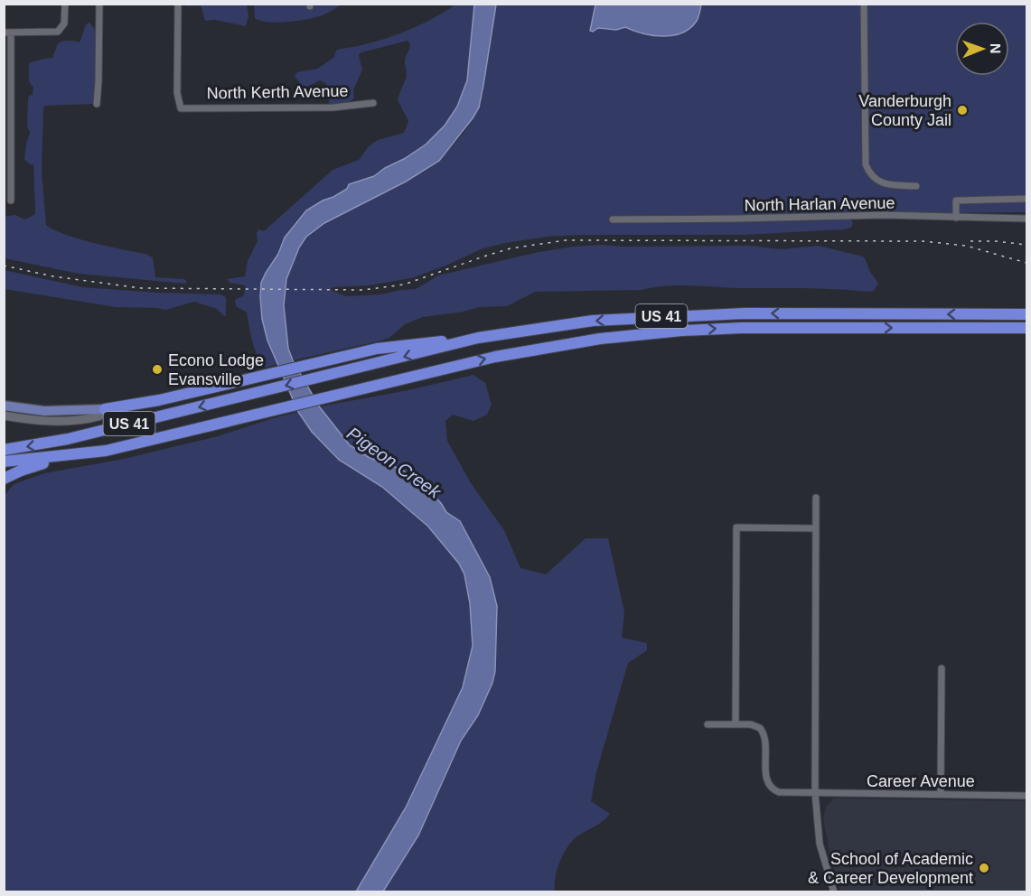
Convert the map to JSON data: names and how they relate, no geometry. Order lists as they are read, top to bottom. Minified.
{"streets":{"highway":["US 41"],"street":["North Kerth Avenue","North Harlan Avenue","Career Avenue"]},"water":["Pigeon Creek"],"places":["Vanderburgh County Jail","Econo Lodge Evansville","School of Academic & Career Development"],"north":"right"}
